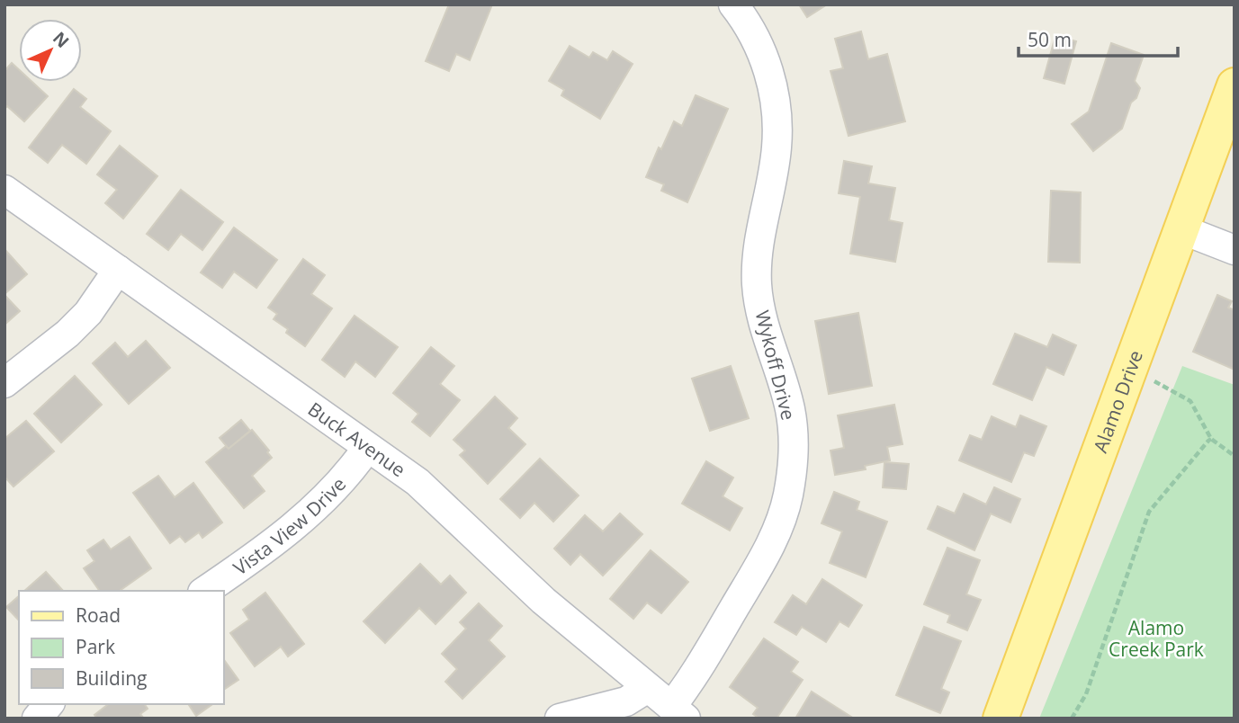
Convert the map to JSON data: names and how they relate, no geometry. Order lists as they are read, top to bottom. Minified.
{"streets":{"main road":["Alamo Drive"],"street":["Wykoff Drive","Buck Avenue","Vista View Drive"]},"crossings":[["Wykoff Drive","Buck Avenue"],["Buck Avenue","Vista View Drive"]],"parks":["Alamo Creek Park"],"legend":["Road","Park","Building"],"scale_bar":"50 m","north":"top right"}
